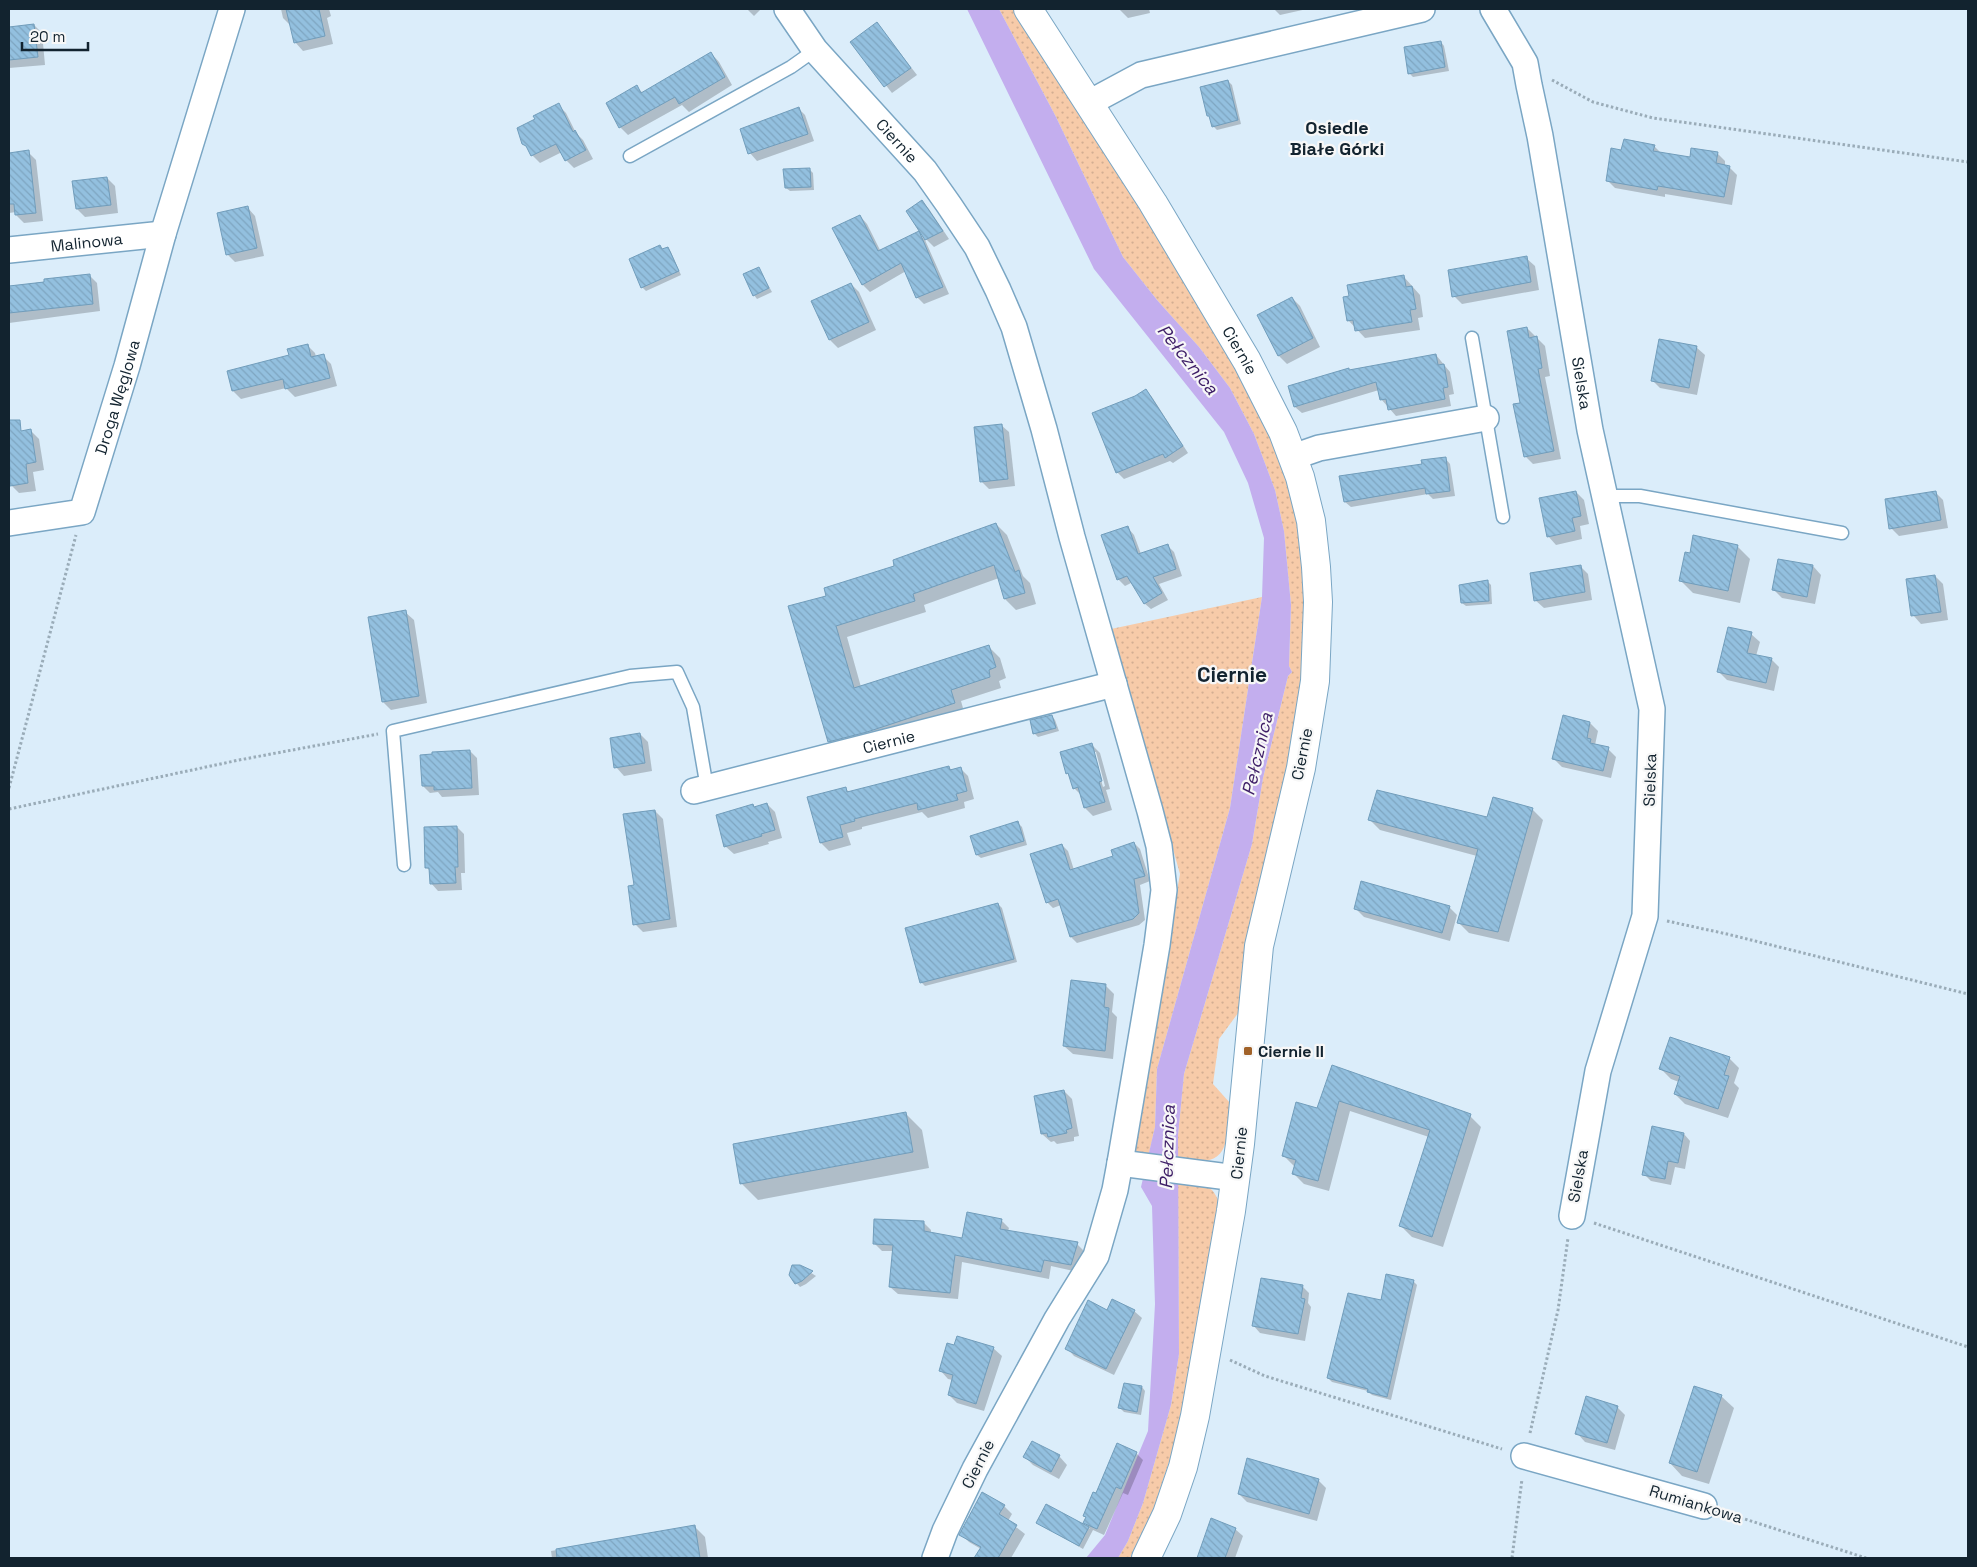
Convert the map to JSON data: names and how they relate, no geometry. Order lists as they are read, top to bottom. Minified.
{"streets":{"street":["Ciernie","Malinowa","Sielska","Droga Węglowa","Rumiankowa"]},"crossings":[["Malinowa","Droga Węglowa"],["Sielska","Rumiankowa"]],"districts":["Osiedle Białe Górki","Ciernie"],"water":["Pełcznica"],"places":{"transit":["Ciernie II"]},"scale_bar":"20 m"}
